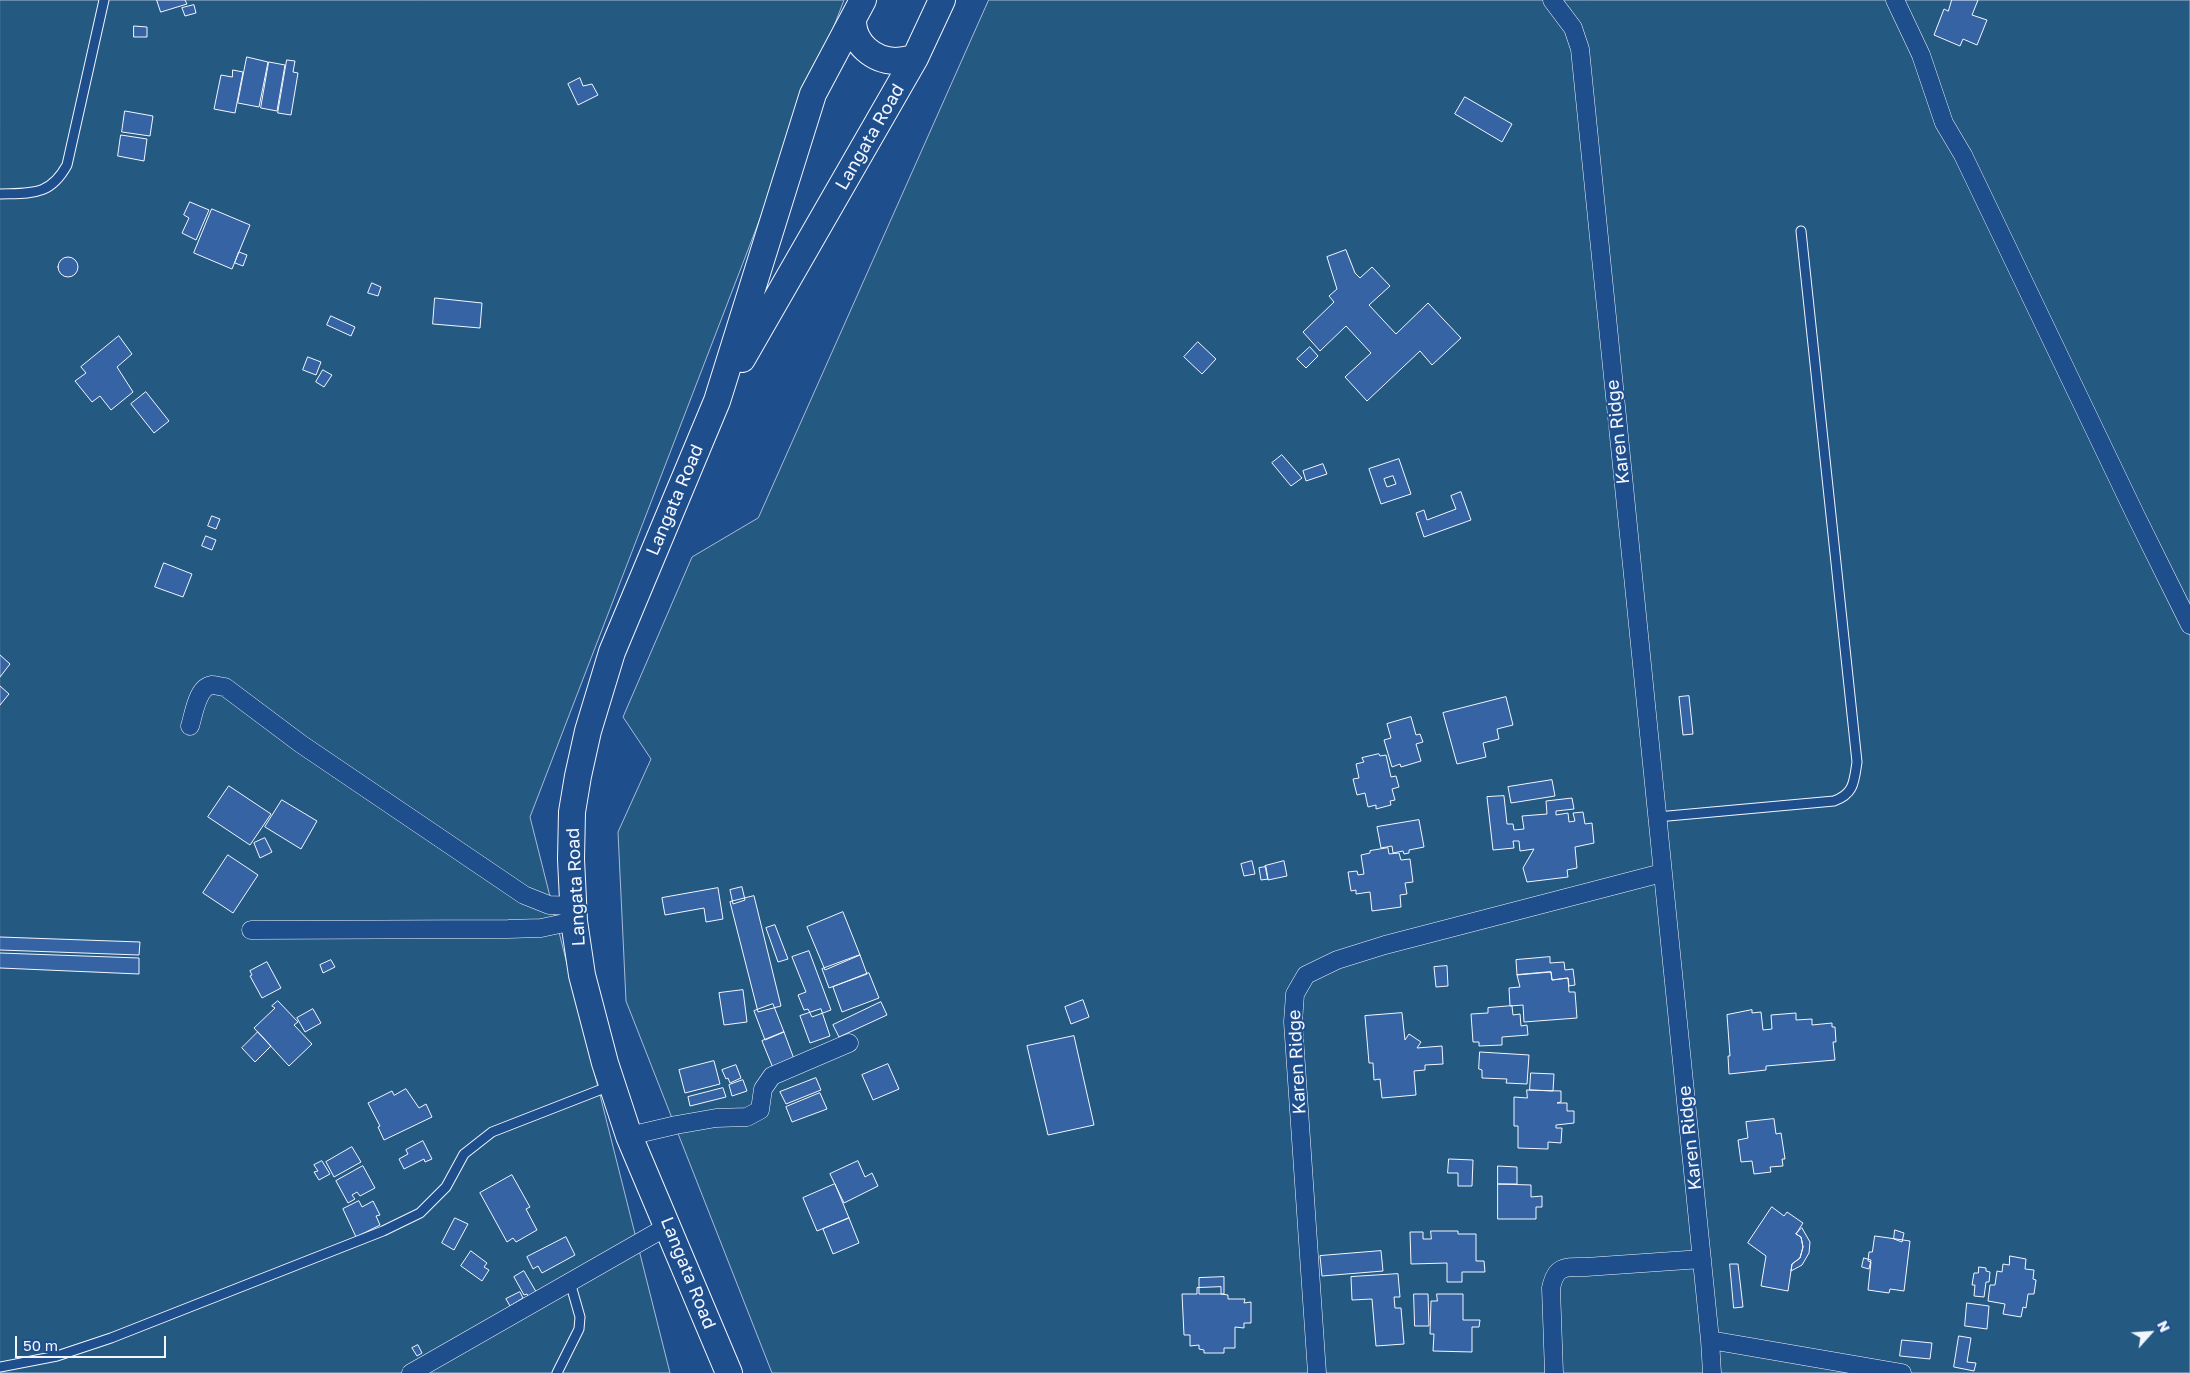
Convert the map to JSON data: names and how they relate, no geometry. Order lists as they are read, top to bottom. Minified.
{"streets":{"main road":["Langata Road"],"street":["Karen Ridge"]},"scale_bar":"50 m","north":"top right"}
